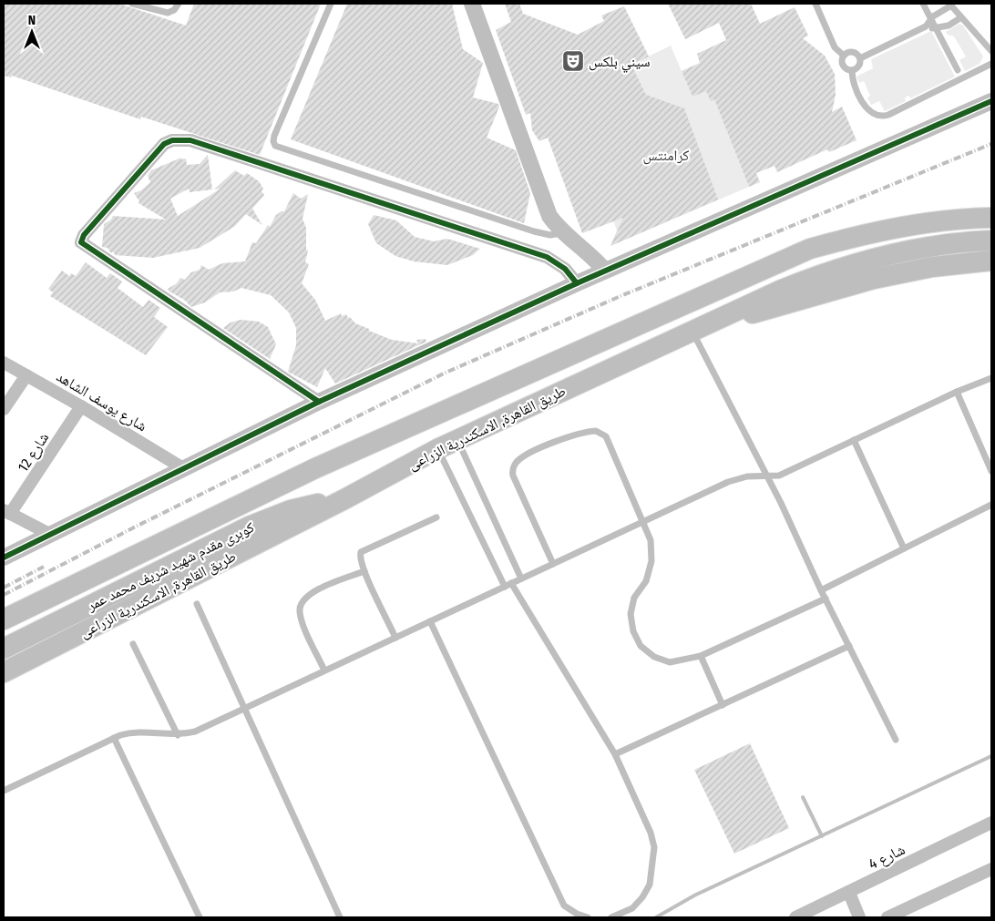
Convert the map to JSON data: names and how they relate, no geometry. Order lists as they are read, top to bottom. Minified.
{"streets":{"highway":["طريق القاهرة, الاسكندرية الزراعى","كوبرى مقدم شهيد شريف محمد عمر"],"street":["شارع يوسف الشاهد","شارع 12","شارع 4"]},"crossings":[["شارع يوسف الشاهد","شارع 12"],["طريق القاهرة, الاسكندرية الزراعى","كوبرى مقدم شهيد شريف محمد عمر"]],"parks":["كرامنتس"],"places":{"theatre":["سيني بلكس"]},"north":"top"}
